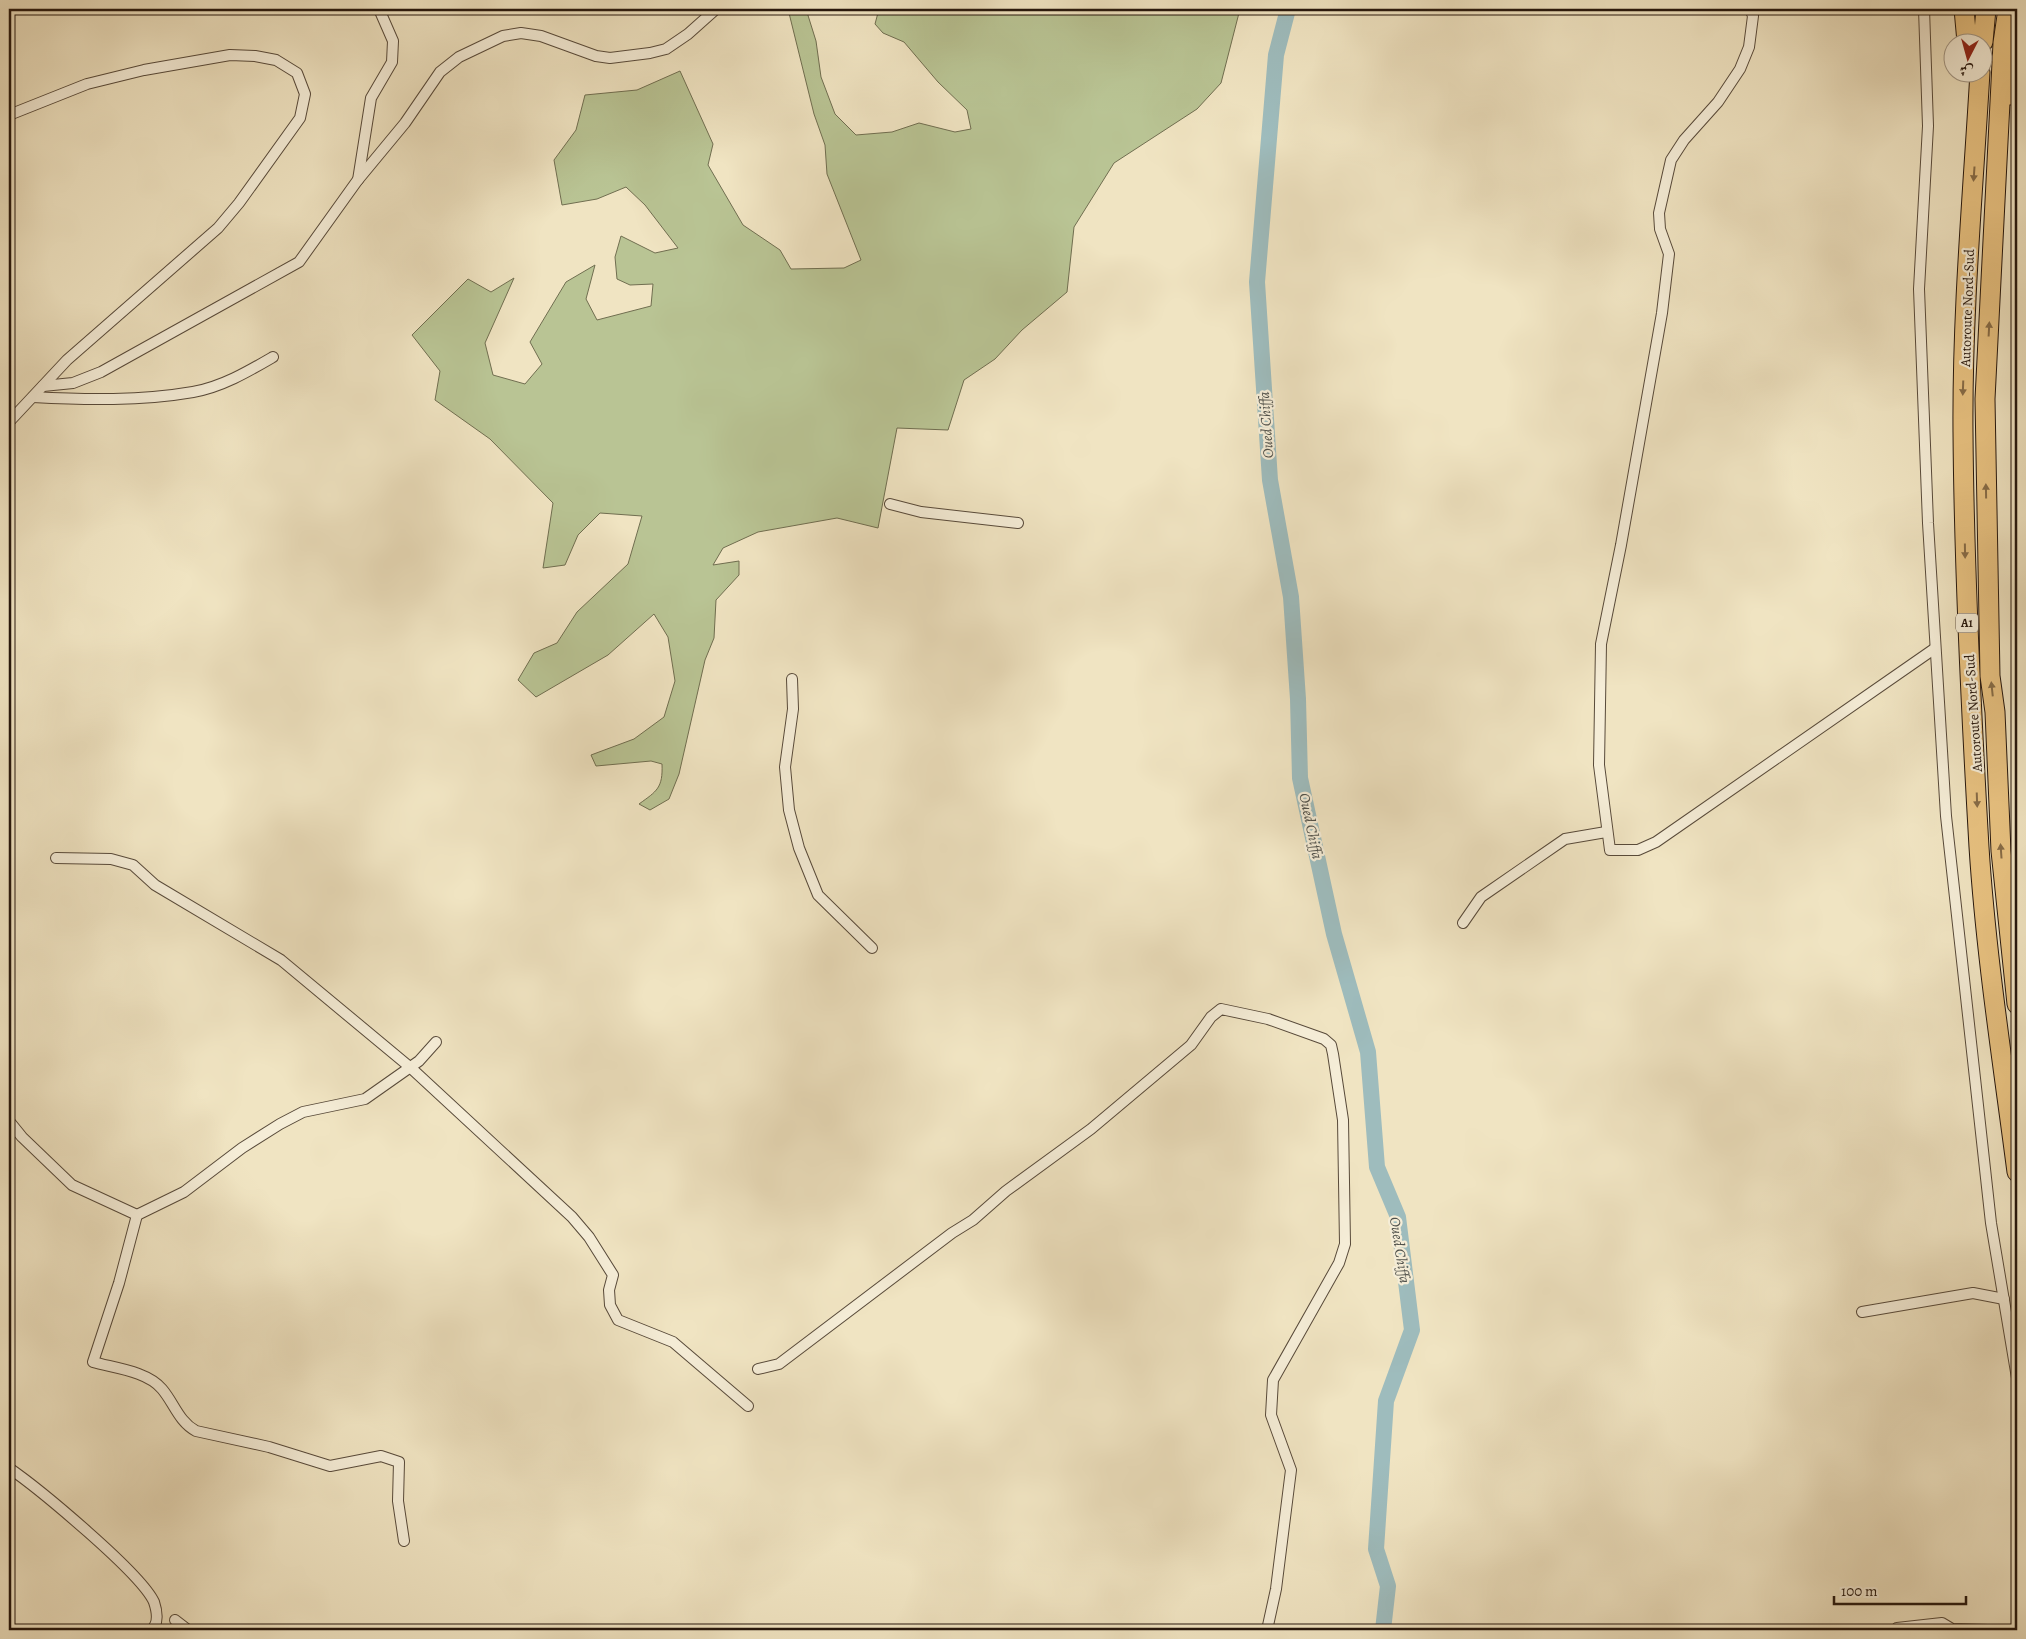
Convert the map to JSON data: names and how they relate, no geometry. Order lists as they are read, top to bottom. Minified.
{"streets":{"highway":["Autoroute Nord-Sud","A1"]},"water":["Oued Chiffa"],"scale_bar":"100 m","north":"bottom"}
